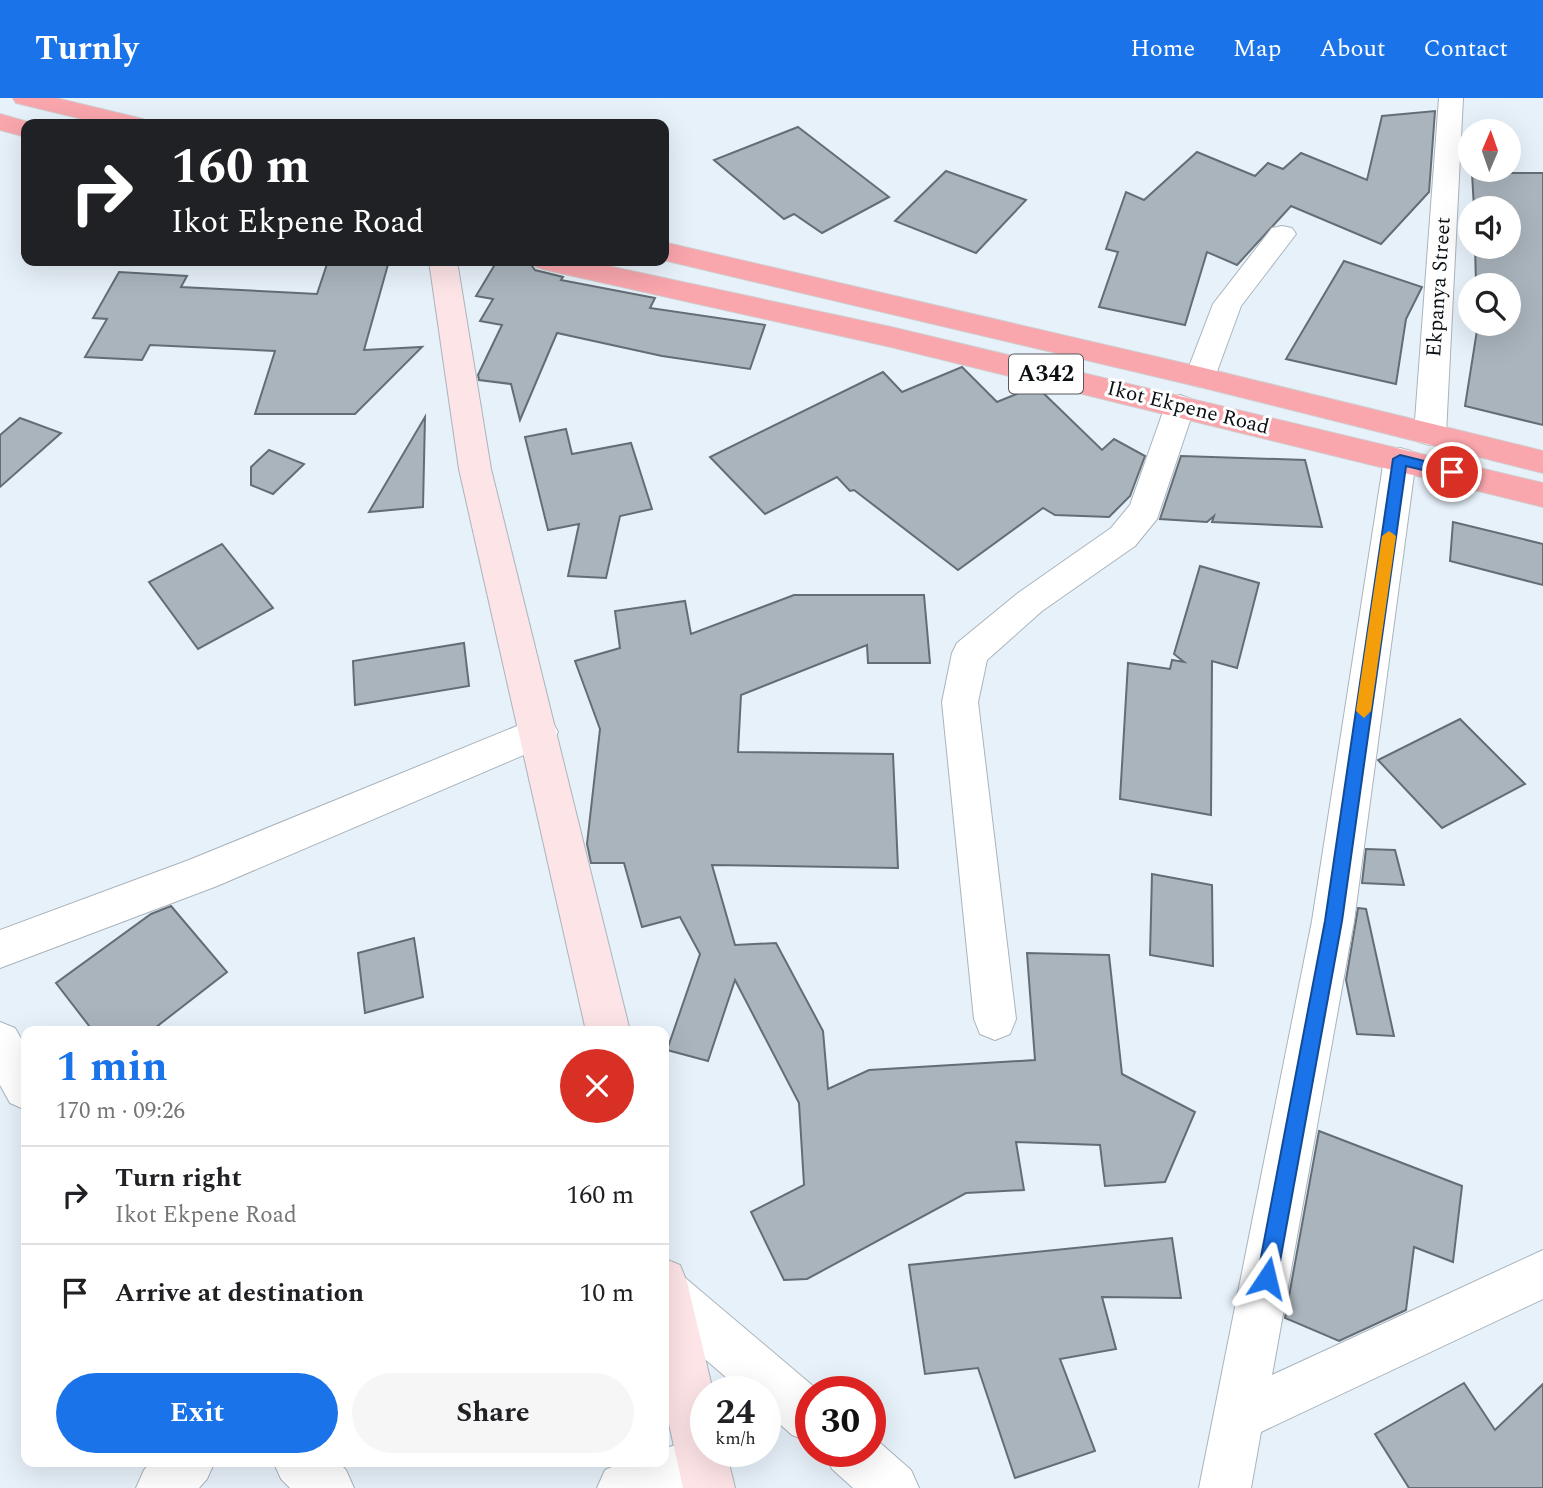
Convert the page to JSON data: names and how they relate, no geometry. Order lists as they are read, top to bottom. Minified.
{"streets":{"highway":["A342","Ikot Ekpene Road"],"street":["Ekpanya Street"]},"crossings":[["Ekpanya Street","Ikot Ekpene Road"]],"north":"top","page":{"header":"Turnly","nav":["Home","Map","About","Contact"],"turn":["160 m","Ikot Ekpene Road"],"heading":["1 min","170 m · 09:26"],"list":[{"name":"Turn right","note":"Ikot Ekpene Road","value":"160 m"},{"name":"Arrive at destination","value":"10 m"}],"buttons":["Exit","Share"],"speed":"24 km/h","limit":"30"}}
